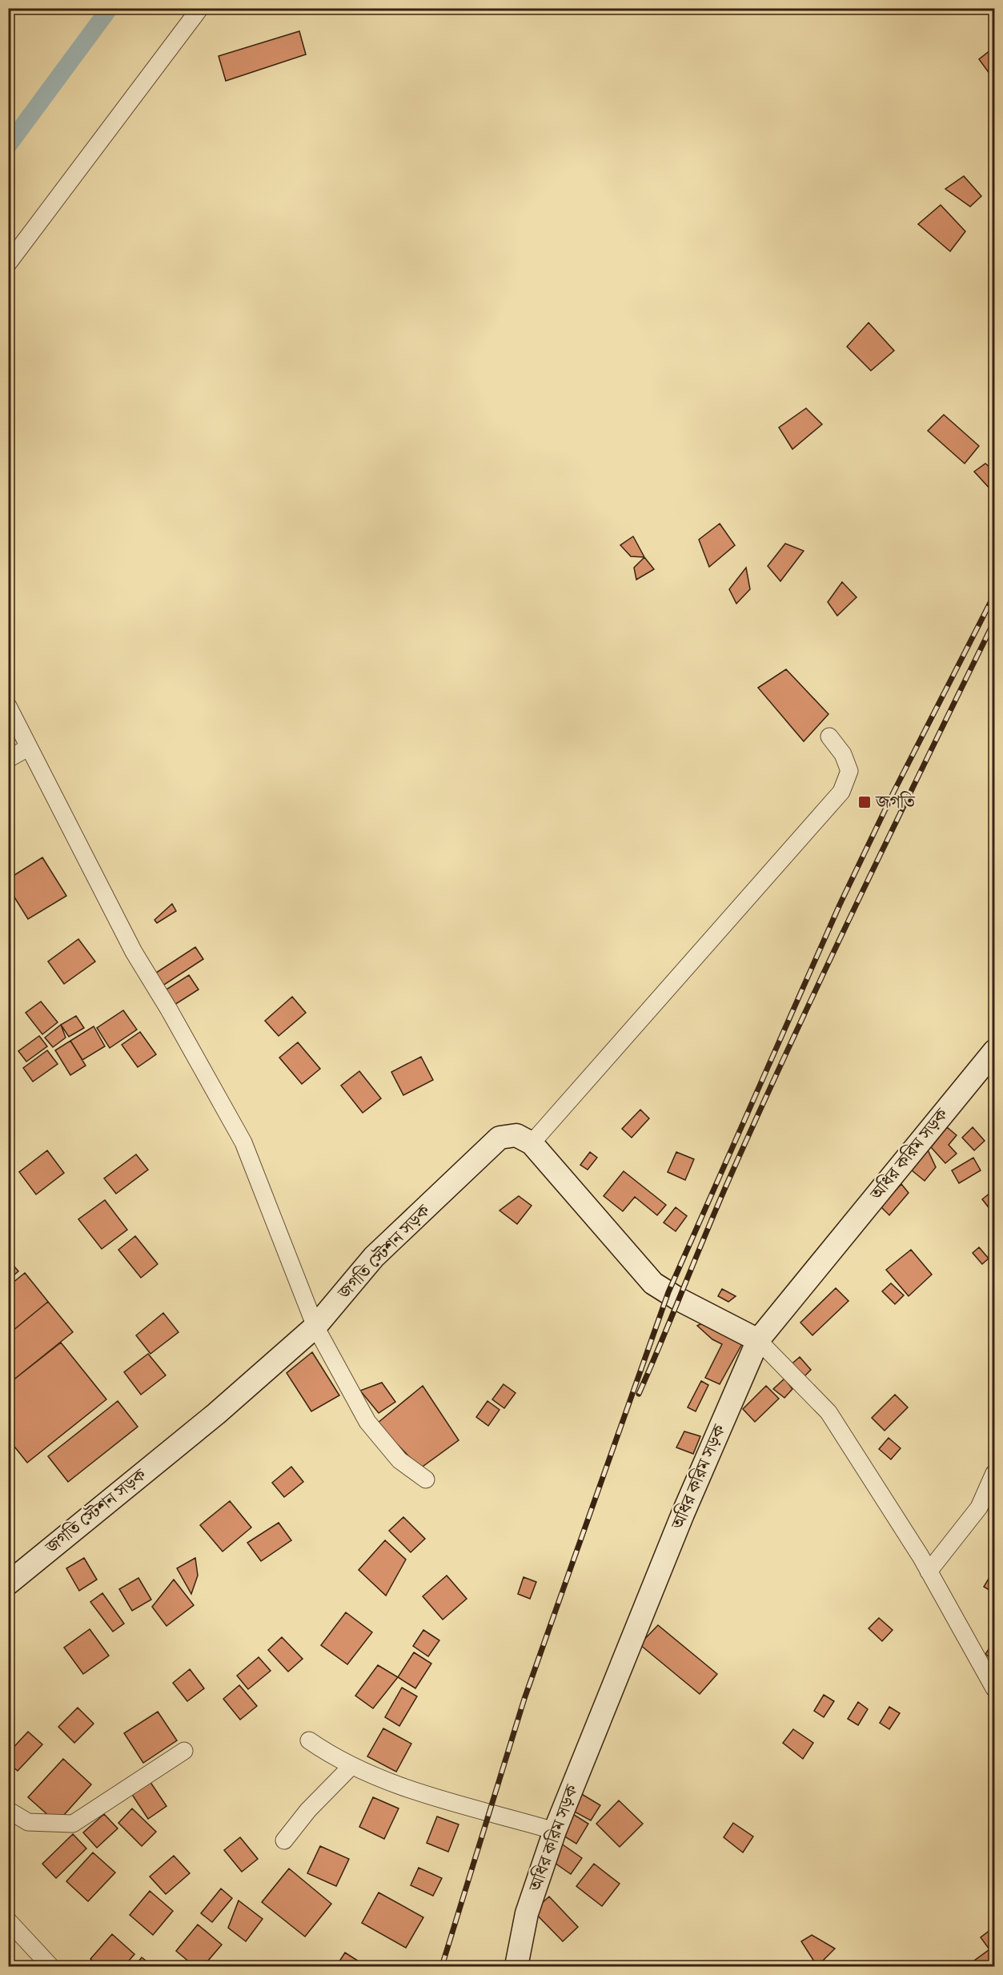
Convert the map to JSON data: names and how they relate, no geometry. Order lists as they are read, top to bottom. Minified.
{"streets":{"main road":["অধির করিম সড়ক","জগতি স্টেশন সড়ক"]},"places":{"transit":["জগতি"]}}
